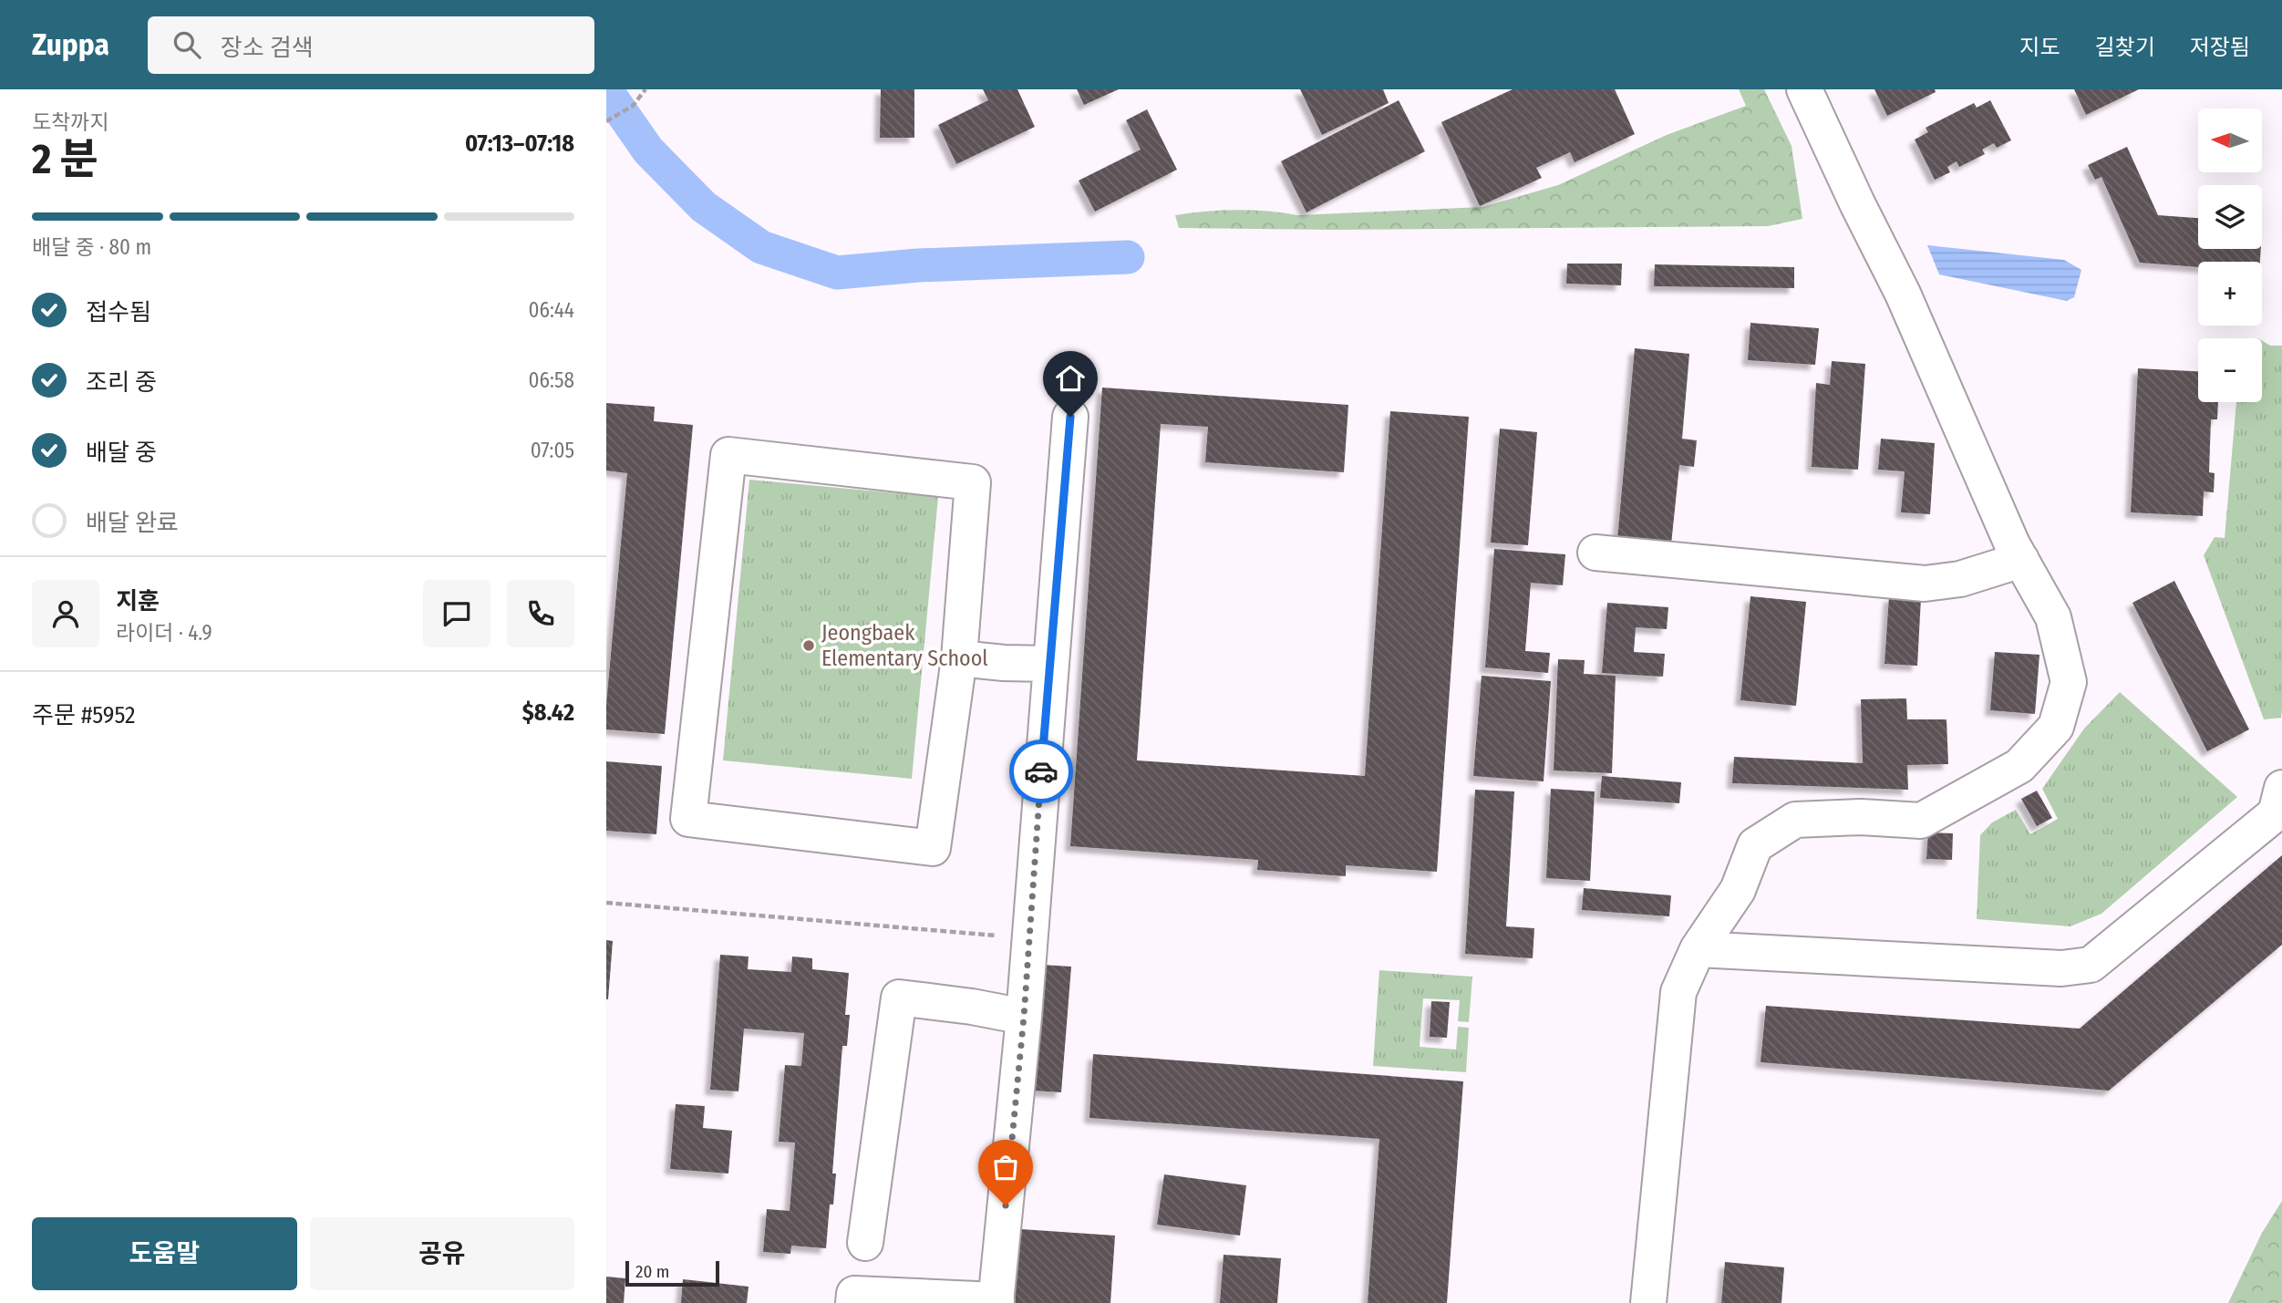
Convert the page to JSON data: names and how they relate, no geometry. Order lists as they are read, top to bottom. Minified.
{"places":["Jeongbaek Elementary School"],"scale_bar":"20 m","north":"left","page":{"header":"Zuppa","search":"장소 검색","nav":["지도","길찾기","저장됨"],"heading":["2 분","도착까지","07:13–07:18"],"panel":["지훈","라이더 · 4.9","주문 #5952","$8.42"],"map_buttons":["+","−"],"bar":"배달 중 · 80 m","list":[["접수됨","06:44"],["조리 중","06:58"],["배달 중","07:05"],"배달 완료"],"buttons":["도움말","공유"],"scale":"20 m"}}
